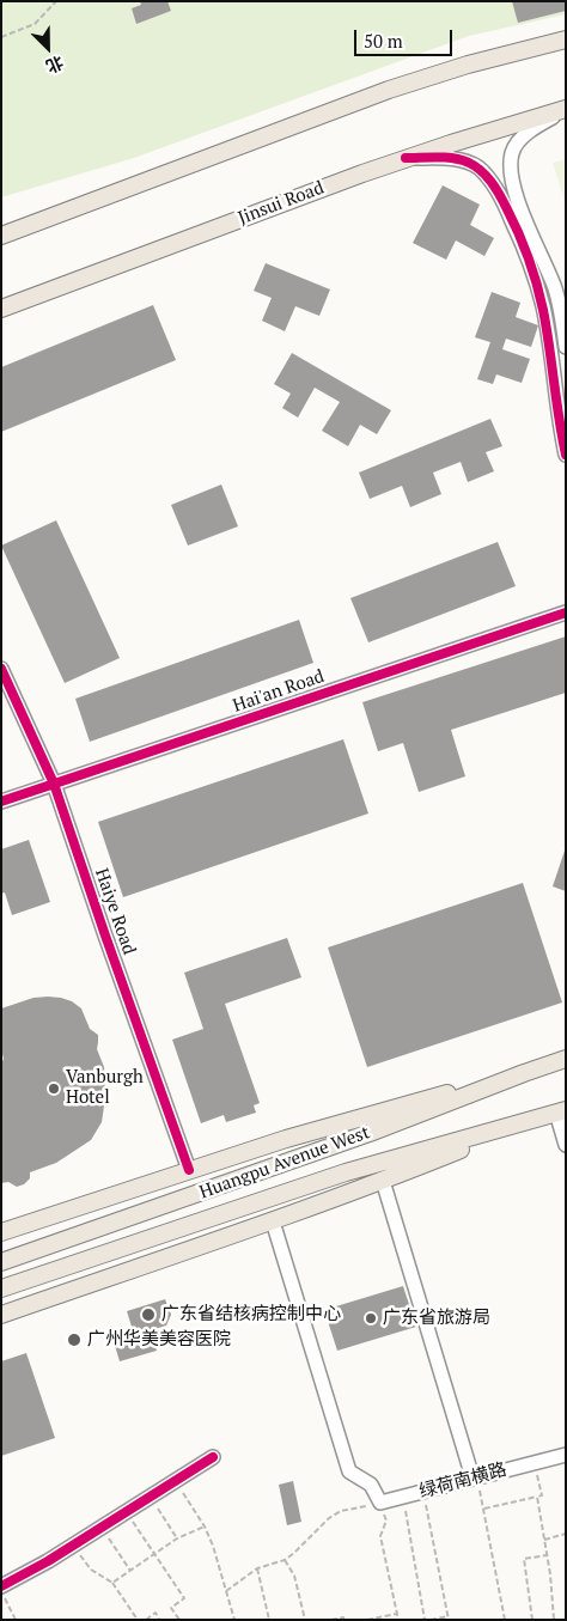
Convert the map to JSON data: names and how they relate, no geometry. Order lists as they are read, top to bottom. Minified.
{"streets":{"main road":["Jinsui Road","Huangpu Avenue West"],"street":["Hai'an Road","Haiye Road","绿荷南横路"]},"crossings":[["Hai'an Road","Haiye Road"]],"places":["Vanburgh Hotel","广东省结核病控制中心","广东省旅游局","广州华美美容医院"],"scale_bar":"50 m","north":"bottom right"}
